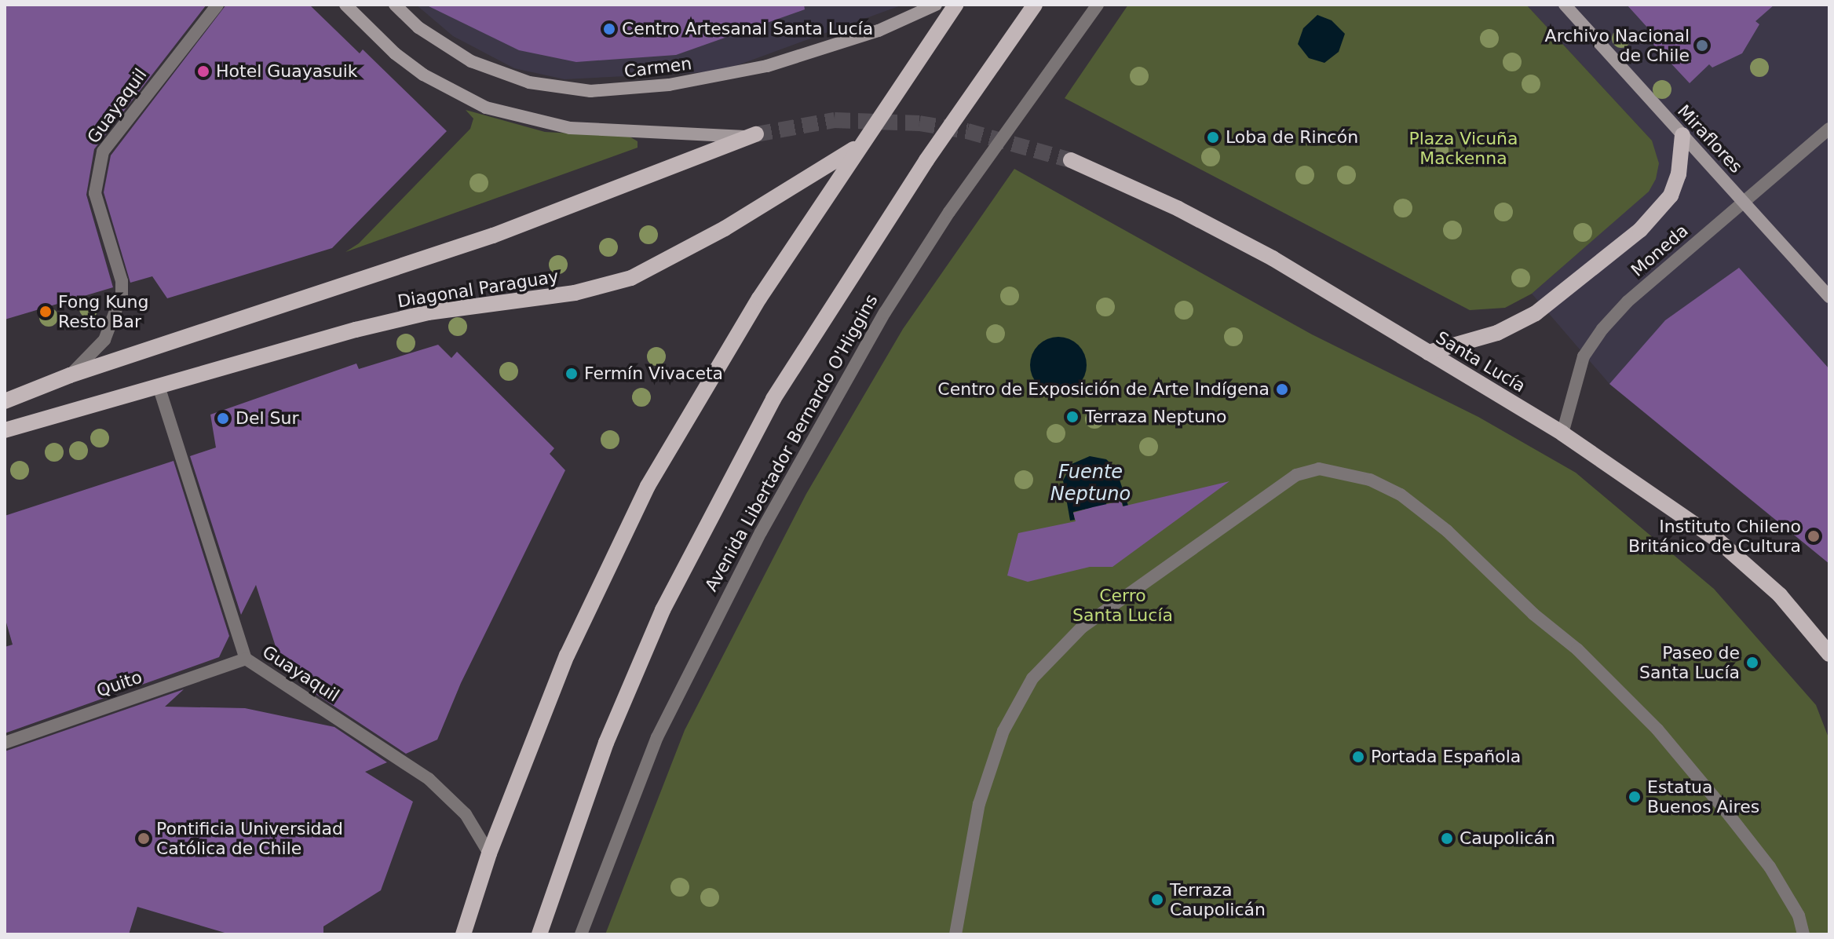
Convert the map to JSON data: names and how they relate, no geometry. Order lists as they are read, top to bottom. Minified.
{"streets":{"main road":["Carmen","Miraflores","Diagonal Paraguay","Santa Lucía","Avenida Libertador Bernardo O'Higgins"],"street":["Guayaquil","Moneda","Quito"]},"crossings":[["Guayaquil","Diagonal Paraguay"],["Guayaquil","Quito"],["Miraflores","Moneda"],["Moneda","Santa Lucía"]],"water":["Fuente Neptuno"],"parks":["Plaza Vicuña Mackenna","Cerro Santa Lucía"],"places":["Centro Artesanal Santa Lucía","Archivo Nacional de Chile","Hotel Guayasuik","Loba de Rincón","Fong Kung Resto Bar","Fermín Vivaceta","Centro de Exposición de Arte Indígena","Terraza Neptuno","Del Sur","Instituto Chileno Británico de Cultura","Paseo de Santa Lucía","Portada Española","Estatua Buenos Aires","Pontificia Universidad Católica de Chile","Caupolicán","Terraza Caupolicán"]}
